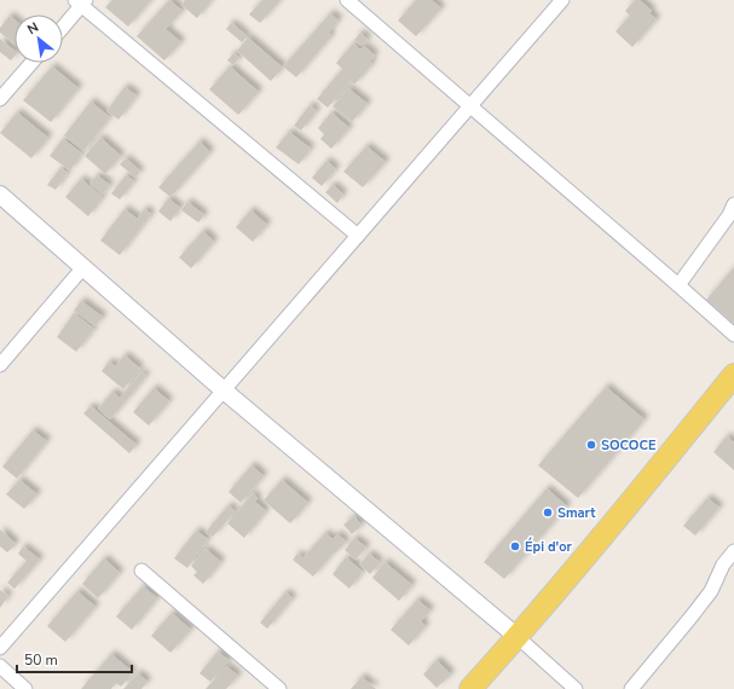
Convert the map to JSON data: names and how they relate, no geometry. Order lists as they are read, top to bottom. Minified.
{"places":["SOCOCE","Smart","Épi d'or"],"scale_bar":"50 m","north":"top left"}
